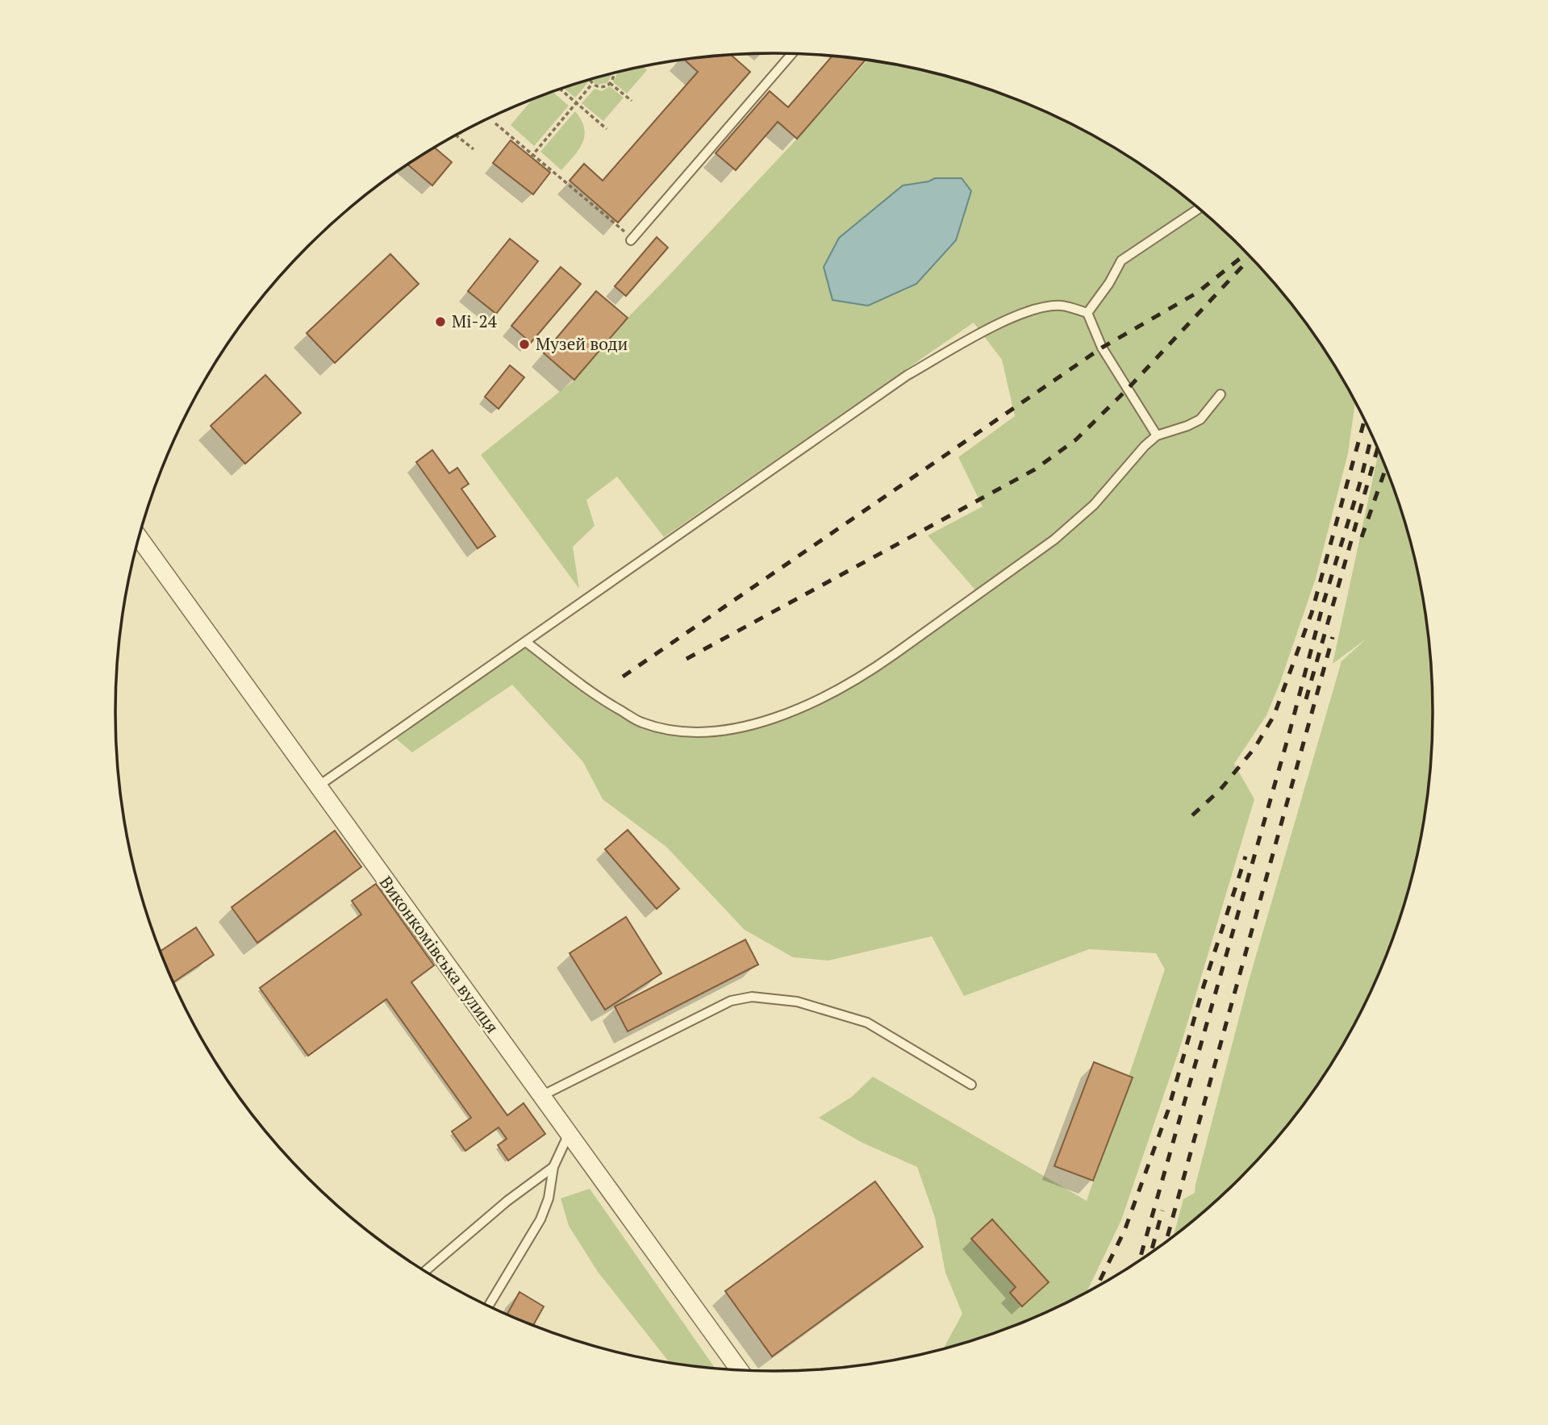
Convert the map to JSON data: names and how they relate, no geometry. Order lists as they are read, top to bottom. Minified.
{"streets":{"street":["Виконкомівська вулиця"]},"places":["Мі-24","Музей води"]}
